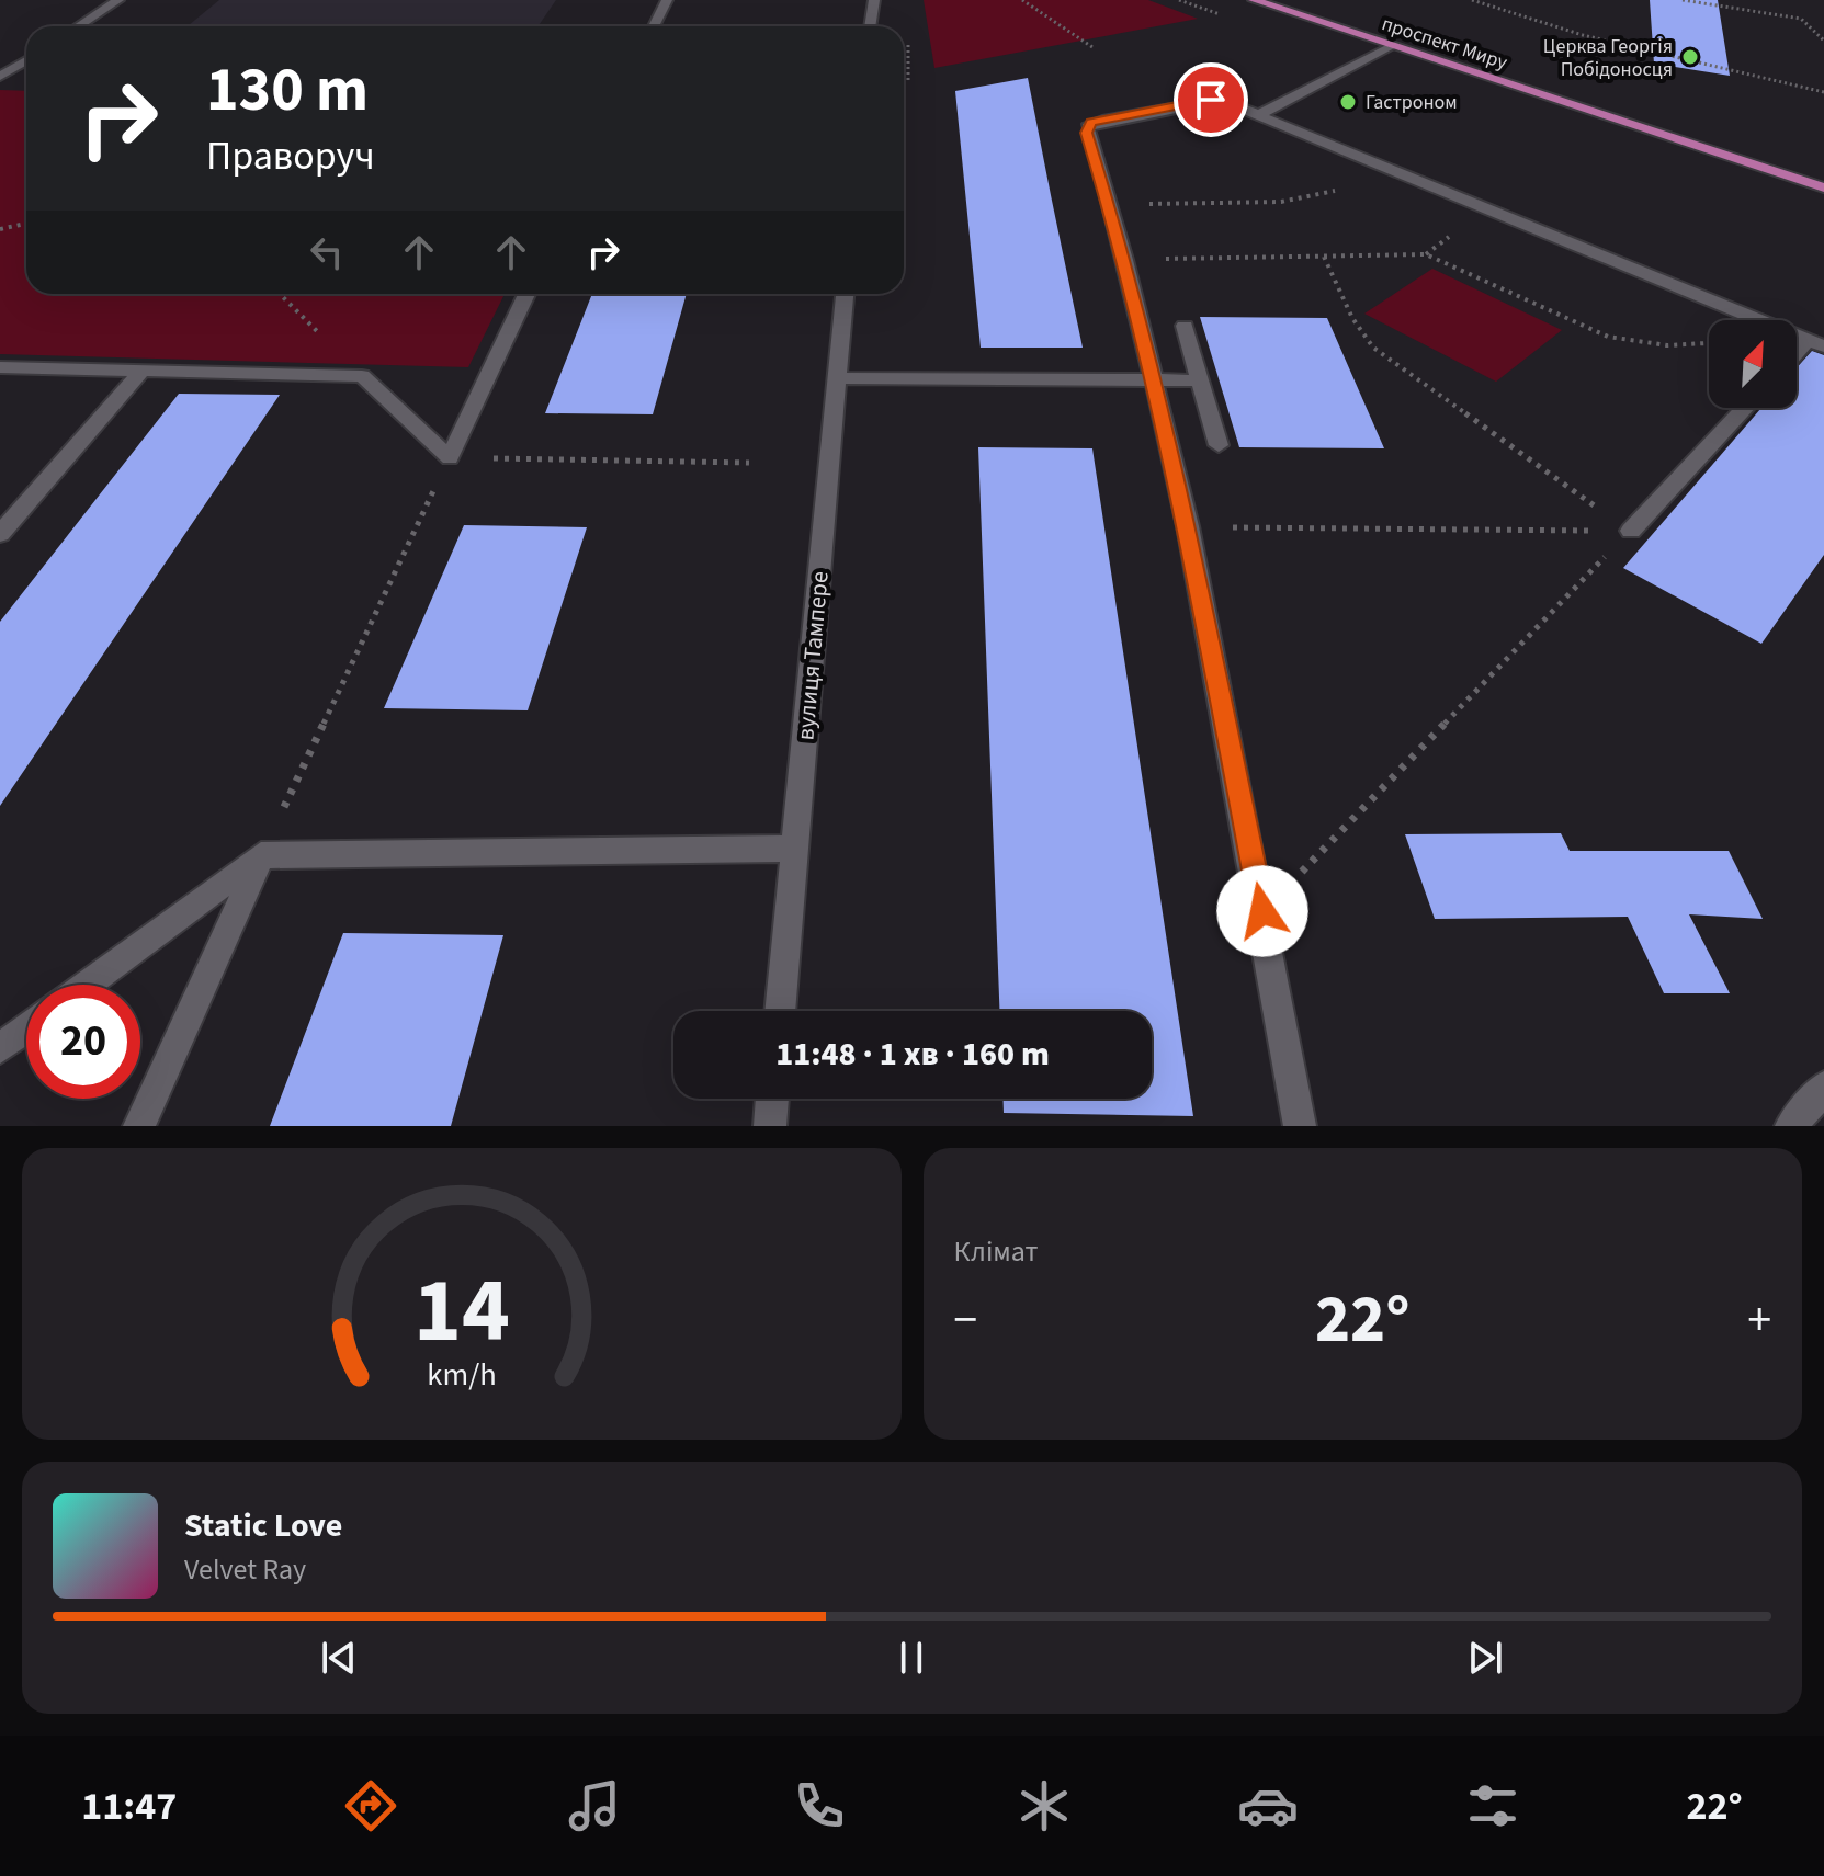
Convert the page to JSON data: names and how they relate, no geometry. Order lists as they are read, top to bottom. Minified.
{"streets":{"main road":["проспект Миру"],"street":["вулиця Тампере"]},"places":["Церква Георгія Побідоносця","Гастроном"],"north":"top right","page":{"turn":["130 m","Праворуч"],"limit":"20","trip":"11:48 · 1 хв · 160 m","tile":"Клімат","heat":["−","22°","+"],"song":["Static Love","Velvet Ray"],"tabs":["11:47","22°"],"gauge":["14","km/h"]}}
